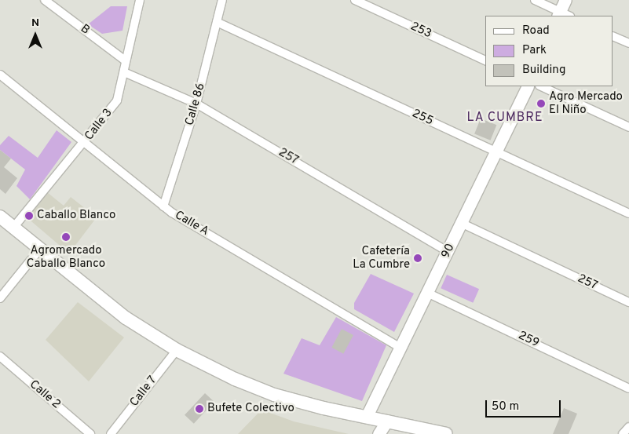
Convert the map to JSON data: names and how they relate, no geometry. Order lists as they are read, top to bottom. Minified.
{"streets":{"street":["B","253","Calle 86","255","Calle 3","257","Calle A","90","259","Calle 7","Calle 2"]},"crossings":[["B","Calle 3"],["Calle 86","255"],["Calle 86","257"],["Calle 86","Calle A"],["255","90"],["Calle 3","257"],["Calle 3","Calle A"],["257","90"],["Calle A","90"],["90","259"]],"districts":["LA CUMBRE"],"places":["Agro Mercado El Niño","Caballo Blanco","Agromercado Caballo Blanco","Cafetería La Cumbre","Bufete Colectivo"],"legend":["Road","Park","Building"],"scale_bar":"50 m","north":"top"}
